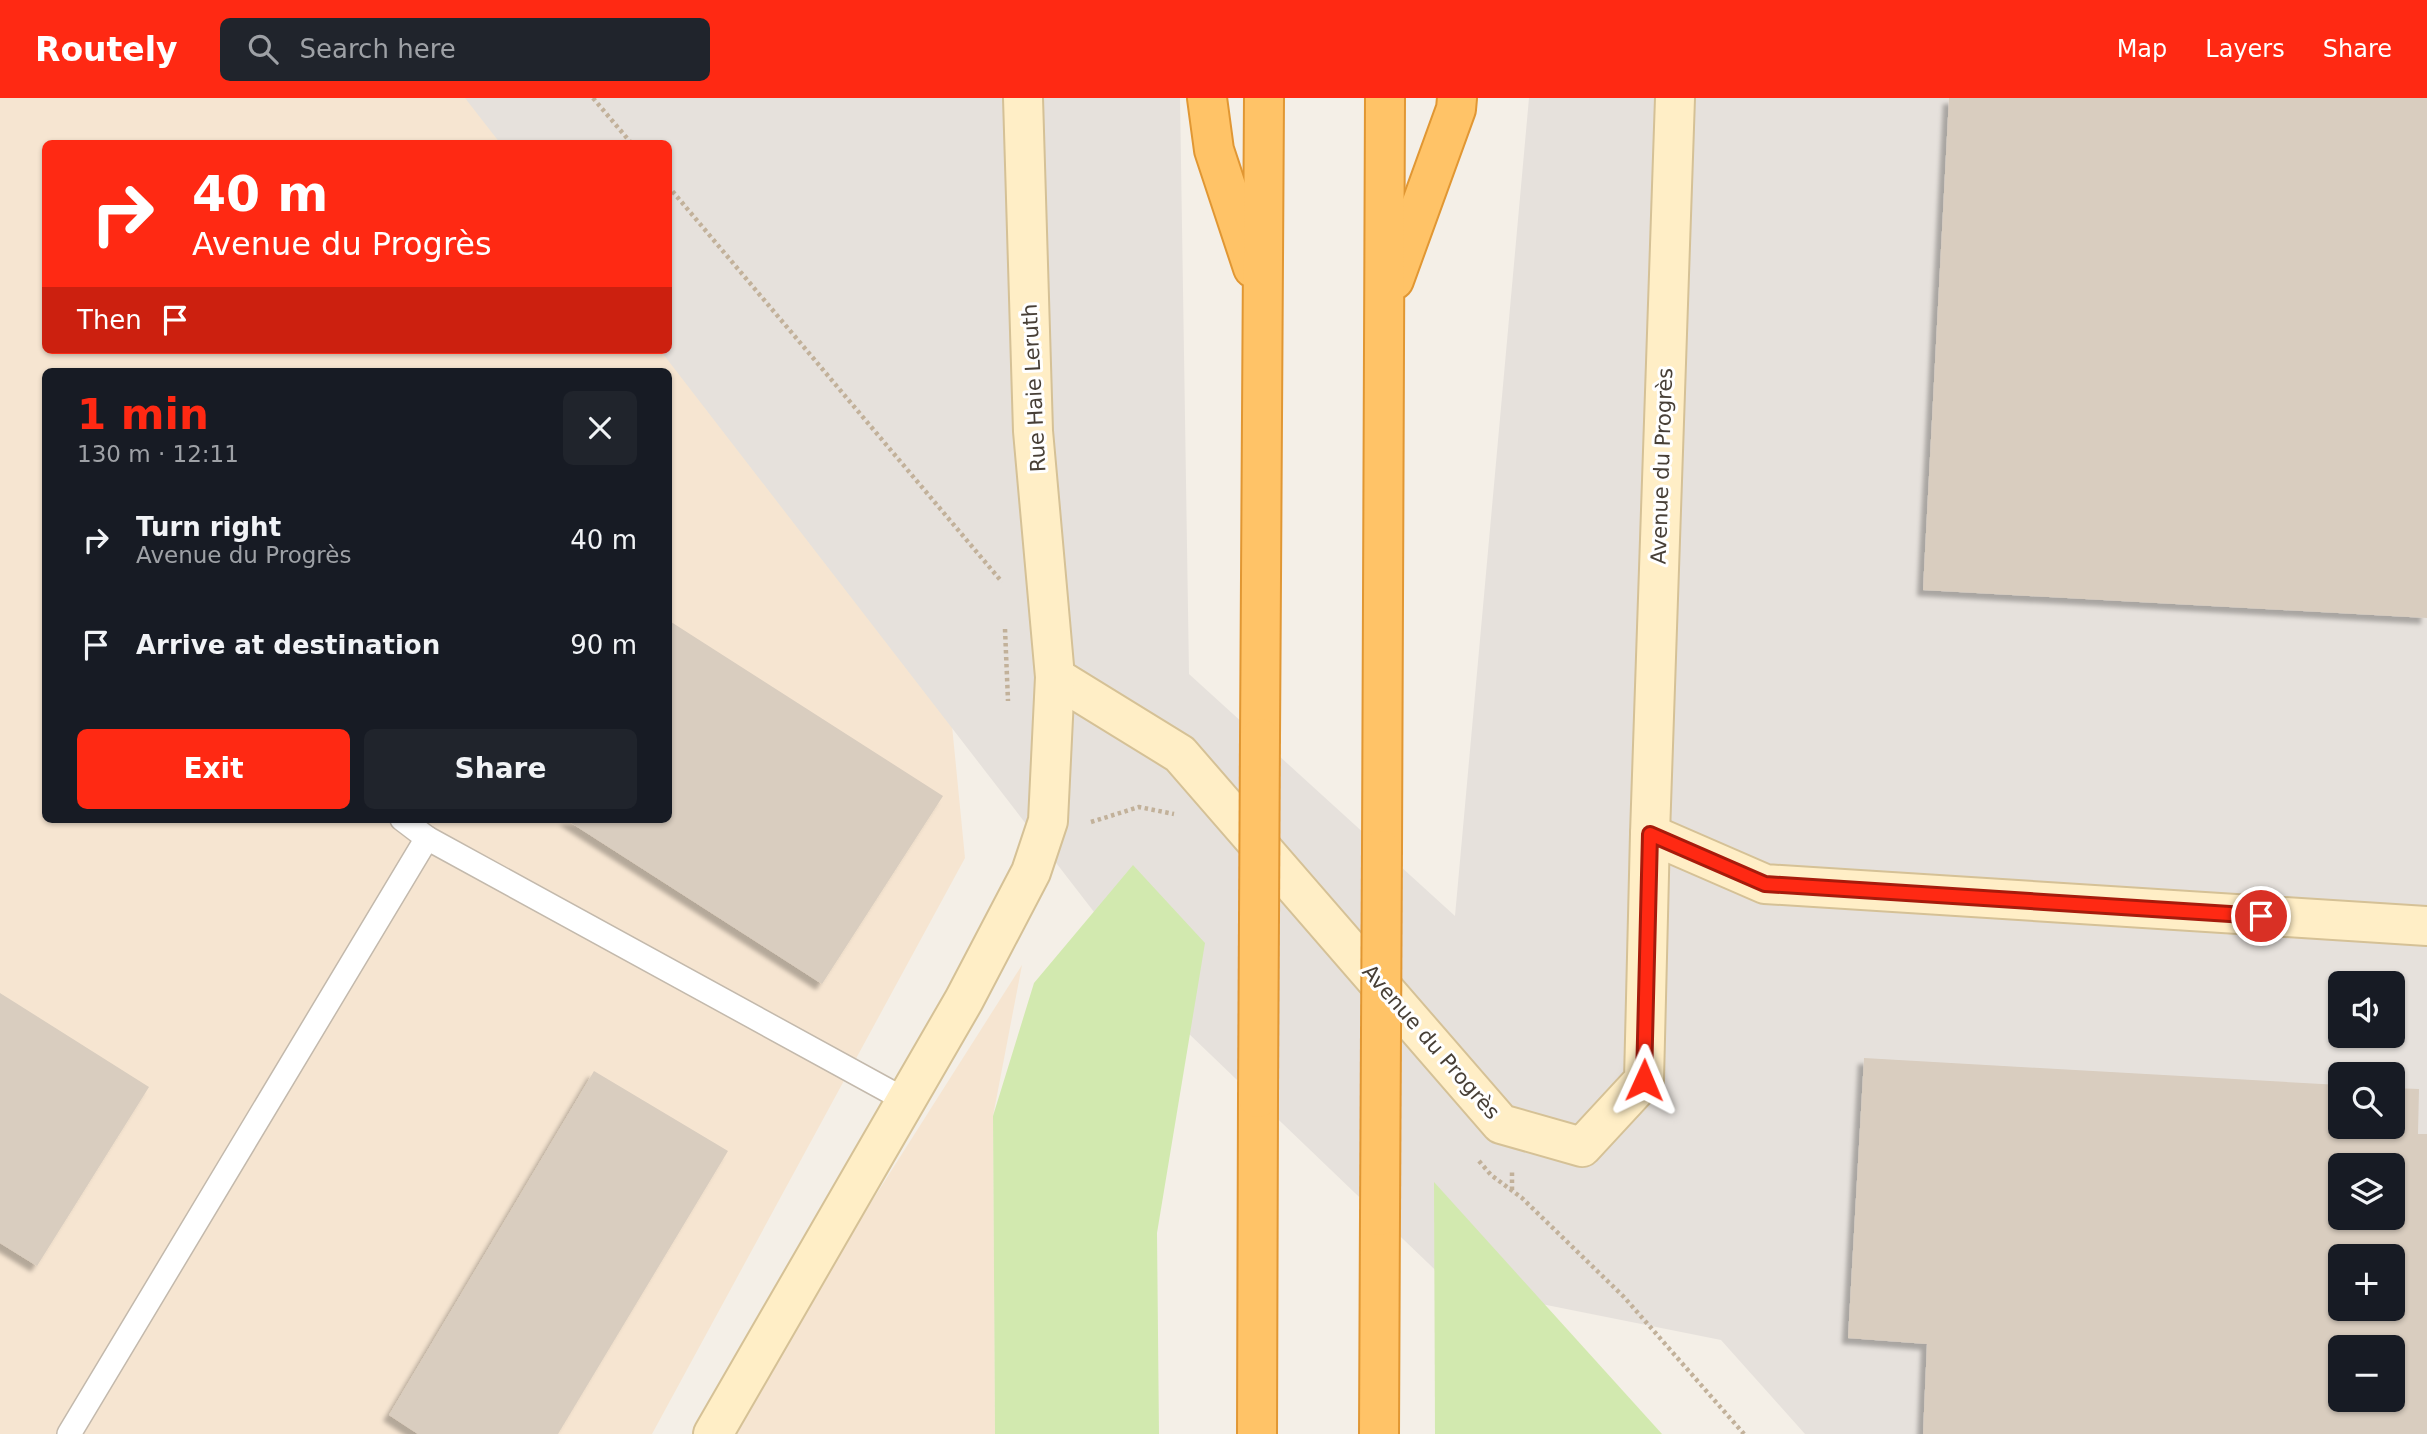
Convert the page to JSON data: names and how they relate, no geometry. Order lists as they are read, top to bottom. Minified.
{"streets":{"street":["Rue Haie Leruth","Avenue du Progrès"]},"crossings":[["Rue Haie Leruth","Avenue du Progrès"]],"page":{"header":"Routely","search":"Search here","nav":["Map","Layers","Share"],"turn":["40 m","Avenue du Progrès"],"then":"Then","heading":["1 min","130 m · 12:11"],"list":[{"name":"Turn right","note":"Avenue du Progrès","value":"40 m"},{"name":"Arrive at destination","value":"90 m"}],"buttons":["Exit","Share"],"map_buttons":["+","−"]}}
